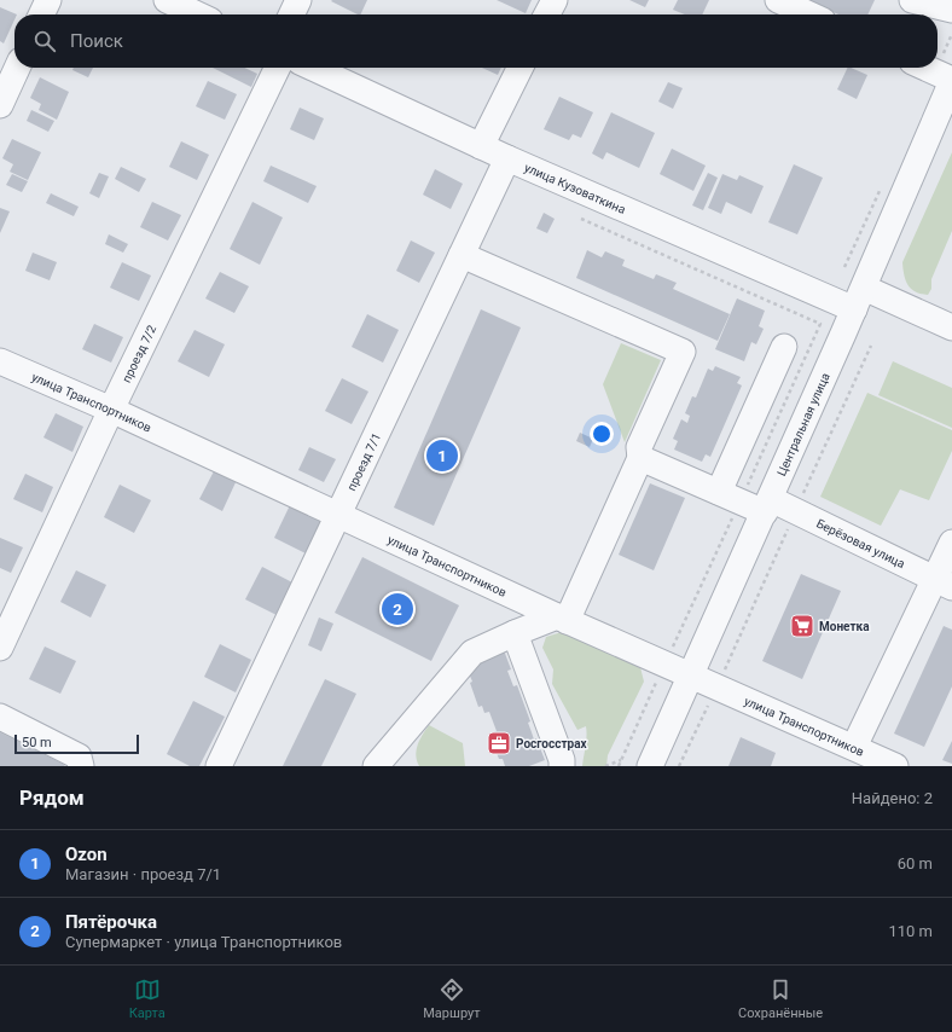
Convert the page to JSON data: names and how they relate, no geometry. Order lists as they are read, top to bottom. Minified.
{"streets":{"street":["улица Кузоваткина","проезд 7/2","улица Транспортников","Центральная улица","проезд 7/1","Берёзовая улица"]},"crossings":[["улица Кузоваткина","Центральная улица"],["улица Кузоваткина","проезд 7/1"],["проезд 7/2","улица Транспортников"],["улица Транспортников","Центральная улица"],["улица Транспортников","проезд 7/1"],["Центральная улица","Берёзовая улица"]],"places":{"supermarket":["Монетка"],"office":["Росгосстрах"]},"scale_bar":"50 m","page":{"search":"Поиск","pins":["1","2"],"scale":"50 m","heading":["Рядом","Найдено: 2"],"list":[{"mark":"1","name":"Ozon","note":"Магазин · проезд 7/1","value":"60 m"},{"mark":"2","name":"Пятёрочка","note":"Супермаркет · улица Транспортников","value":"110 m"}],"nav":["Карта","Маршрут","Сохранённые"]}}
